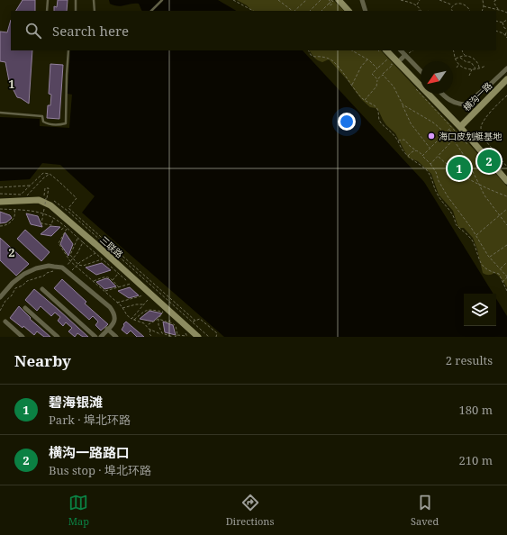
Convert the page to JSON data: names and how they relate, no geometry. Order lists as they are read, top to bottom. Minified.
{"streets":{"main road":["横沟一路","三联路"]},"places":["海口皮划艇基地"],"north":"bottom left","page":{"search":"Search here","pins":["2","1"],"heading":["Nearby","2 results"],"list":[{"mark":"1","name":"碧海银滩","note":"Park · 埠北环路","value":"180 m"},{"mark":"2","name":"横沟一路路口","note":"Bus stop · 埠北环路","value":"210 m"}],"nav":["Map","Directions","Saved"]},"grid":{"rows":["1","2"]}}
